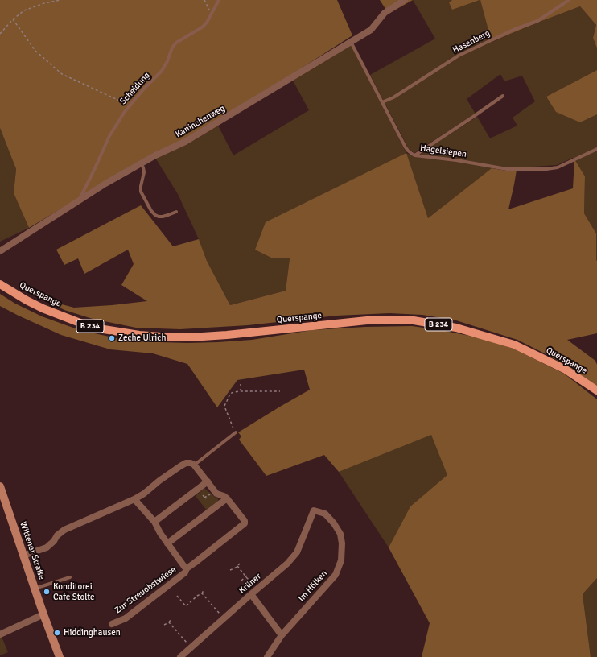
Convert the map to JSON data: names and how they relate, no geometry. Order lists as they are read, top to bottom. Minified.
{"streets":{"main road":["Querspange","B 234","Wittener Straße"],"street":["Kaninchenweg","Krüner","Im Hölken","Zur Streuobstwiese"],"lane":["Hasenberg","Scheidung","Hagelsiepen"]},"crossings":[["Hasenberg","Hagelsiepen"],["Scheidung","Kaninchenweg"],["Kaninchenweg","Hagelsiepen"],["Krüner","Im Hölken"]],"places":["Zeche Ulrich","Konditorei Cafe Stolte","Hiddinghausen"]}
